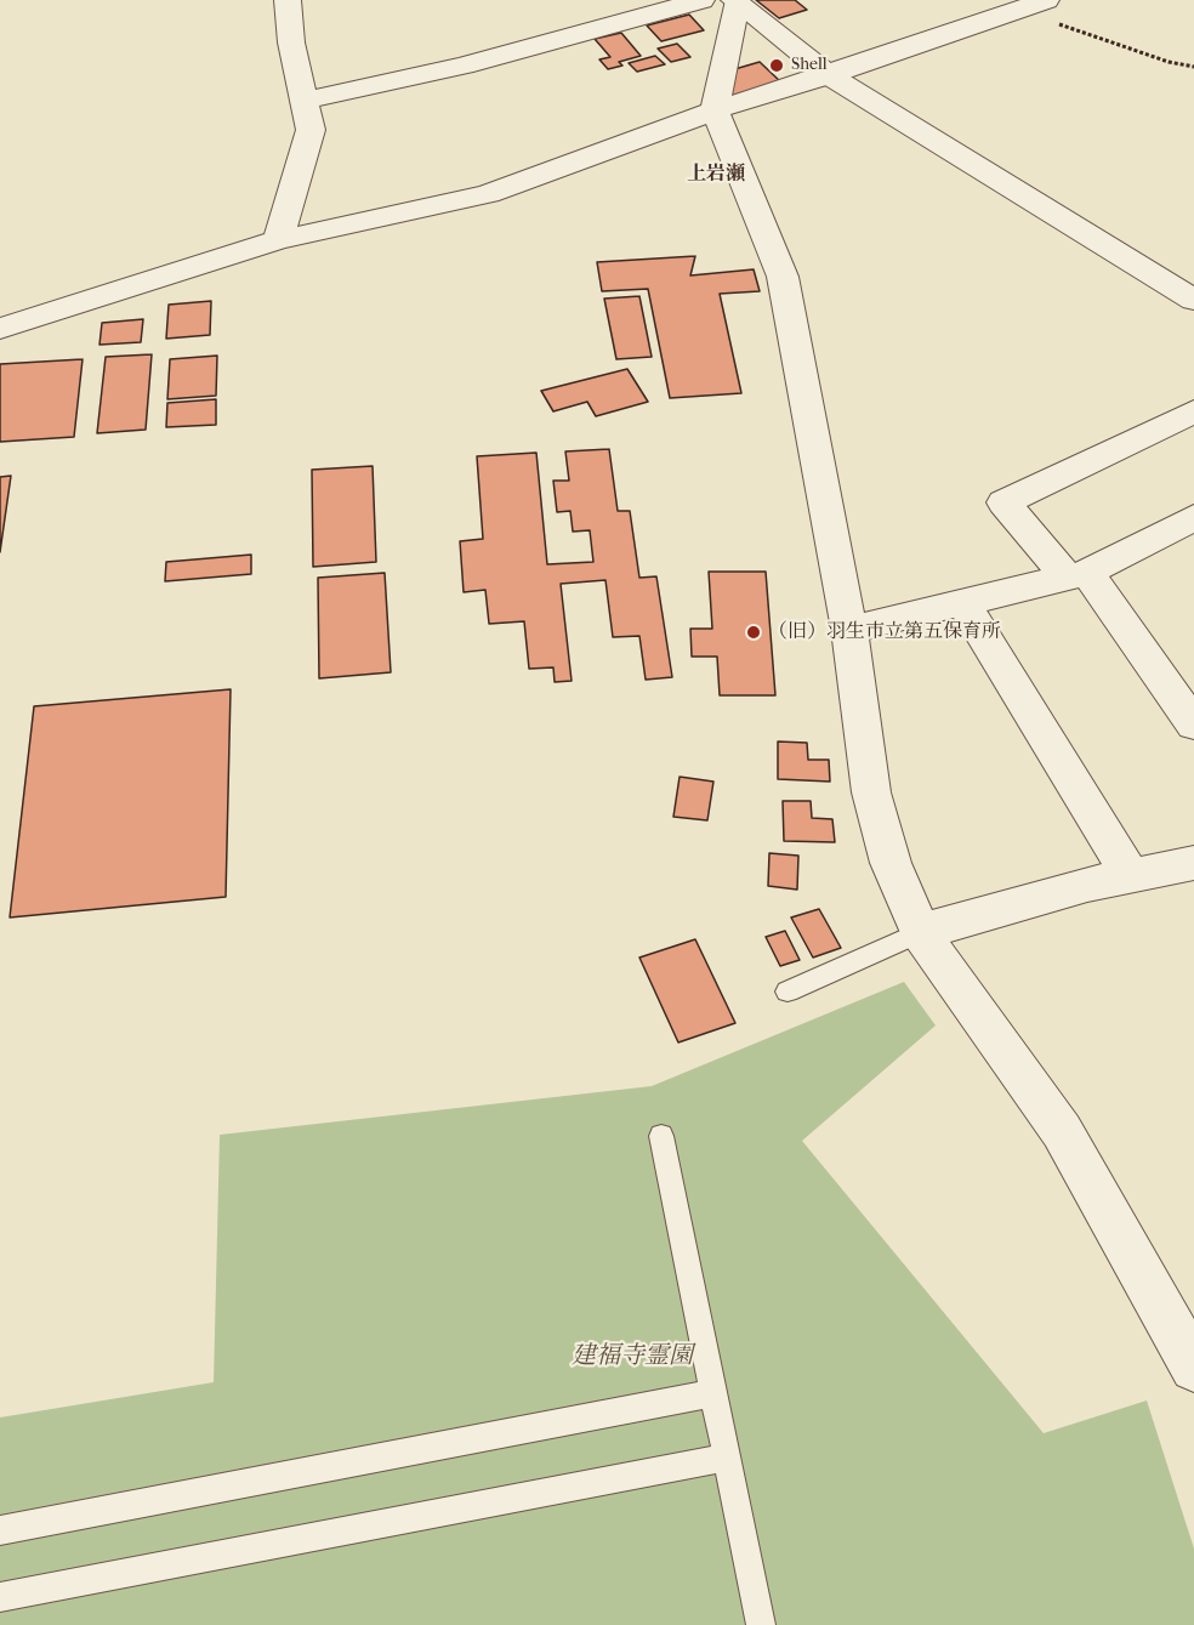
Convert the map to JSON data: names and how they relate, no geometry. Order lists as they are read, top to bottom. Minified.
{"districts":["上岩瀬"],"parks":["建福寺霊園"],"places":["Shell","（旧）羽生市立第五保育所"]}
